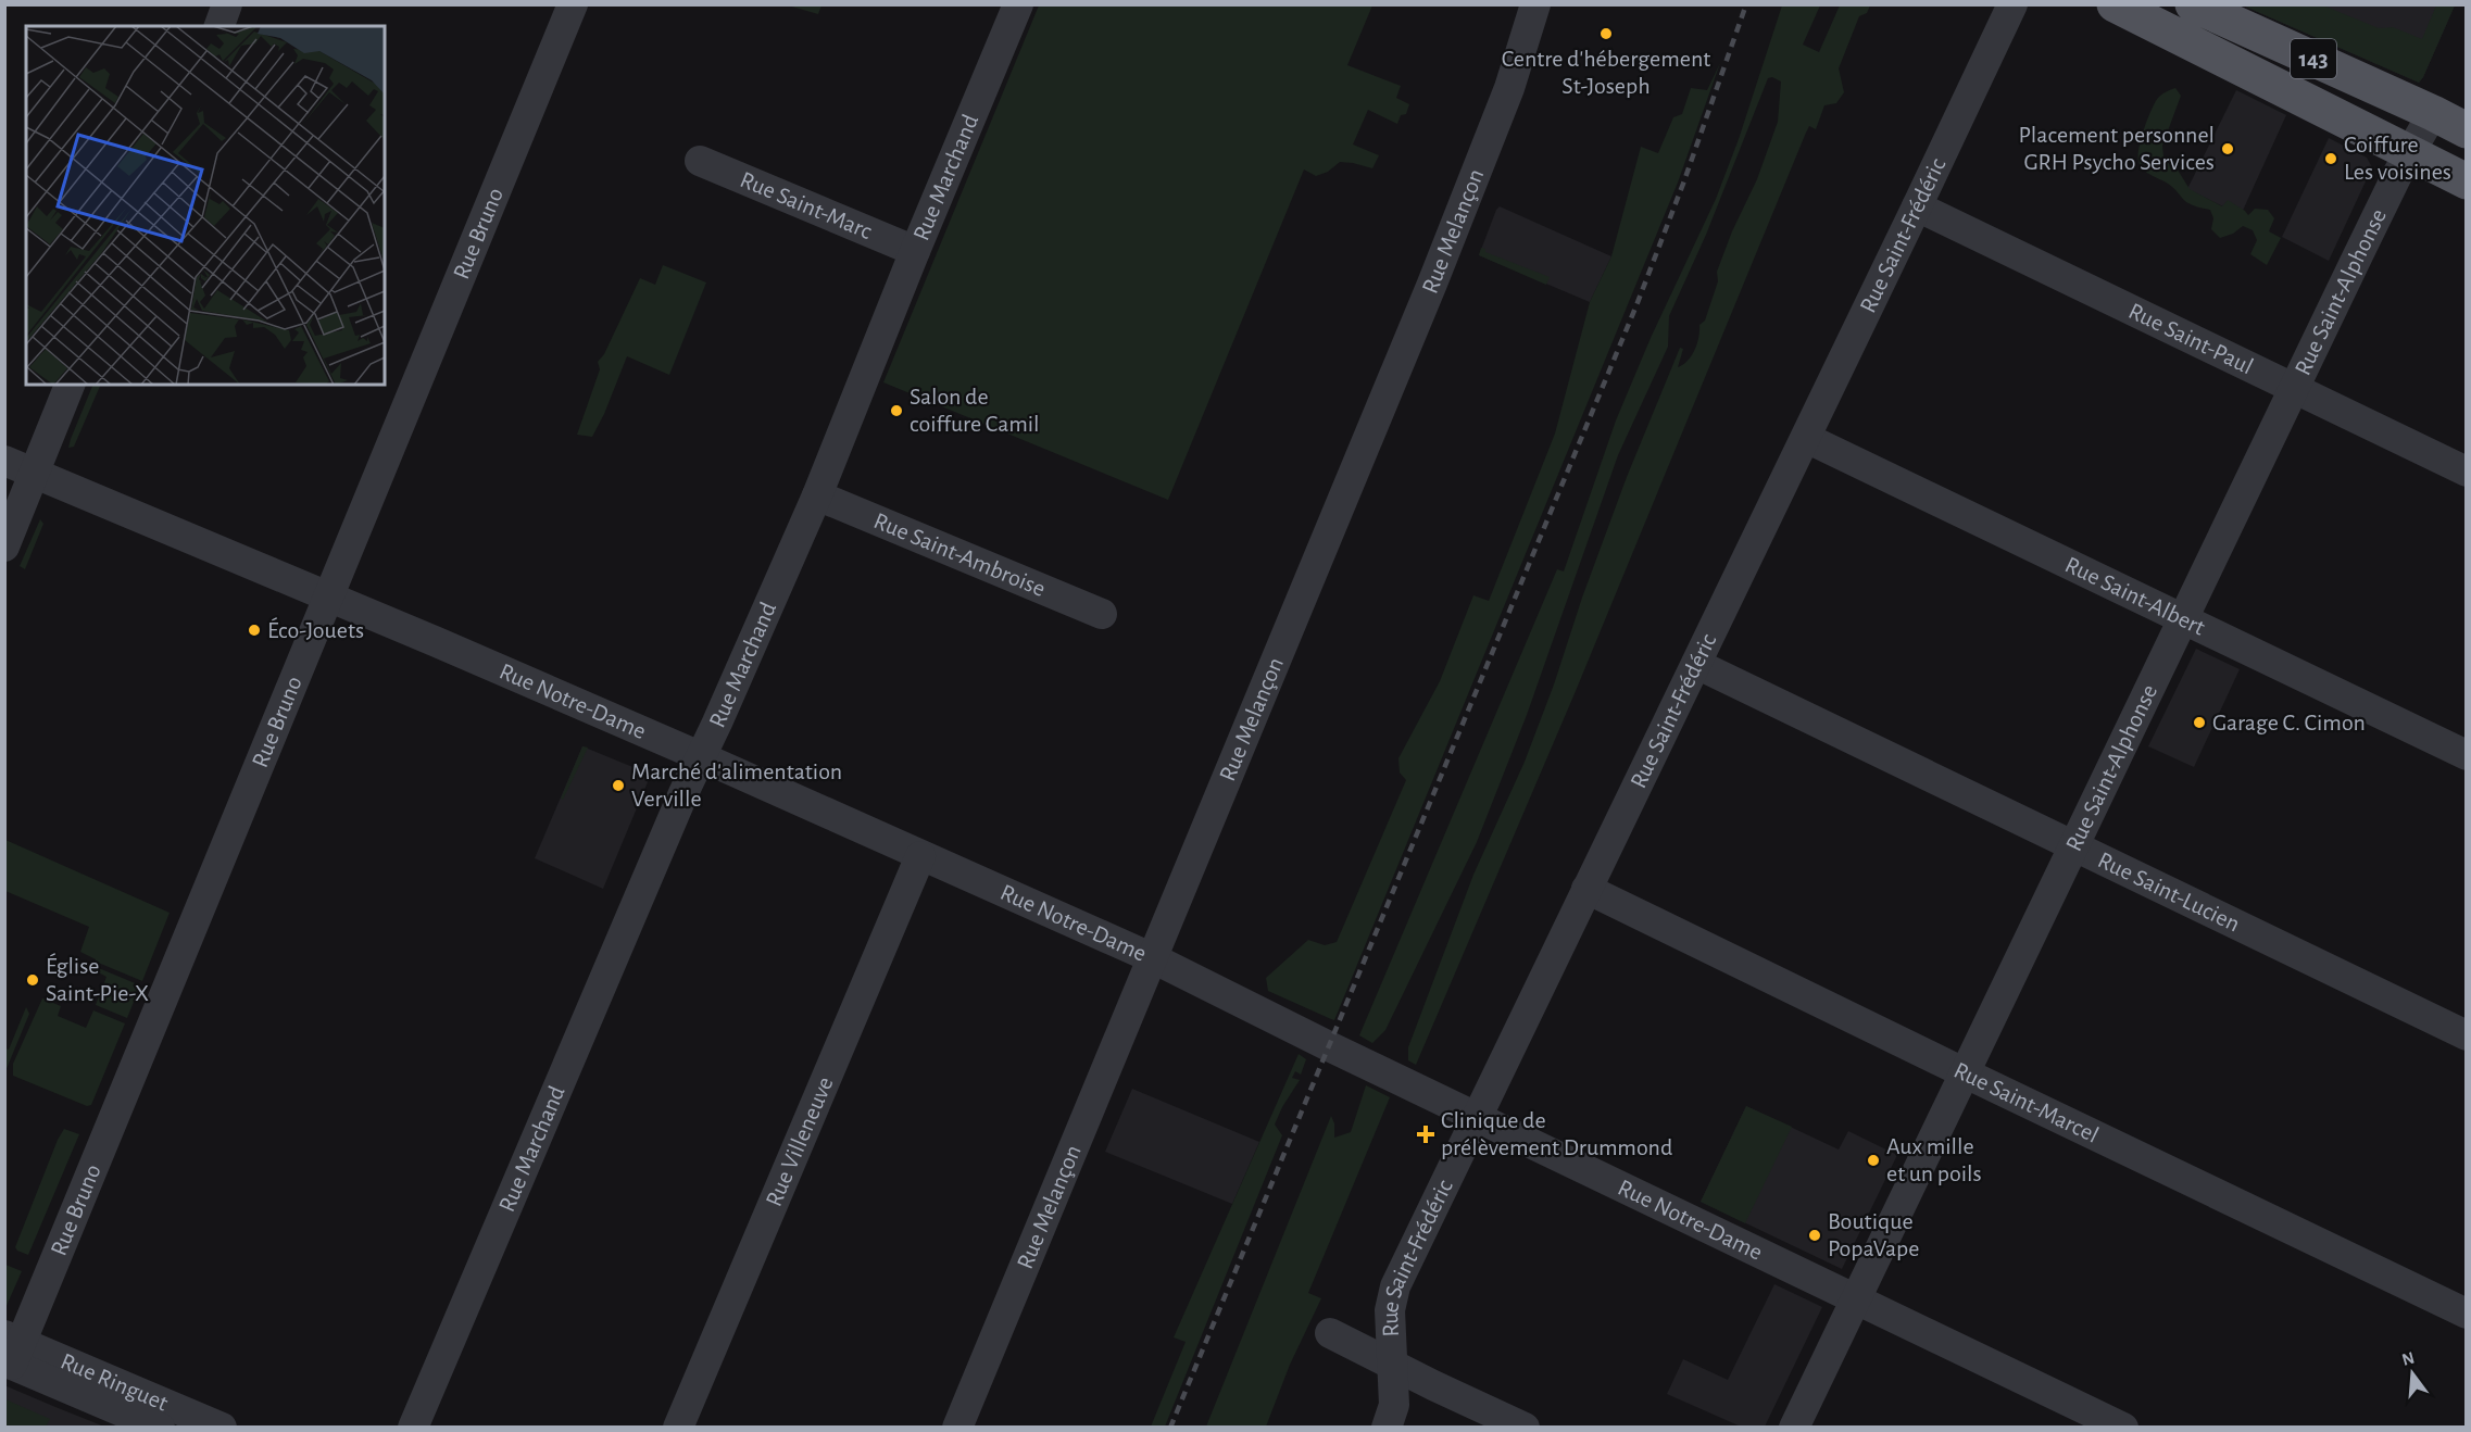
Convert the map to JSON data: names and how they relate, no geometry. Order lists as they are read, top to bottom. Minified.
{"streets":{"main road":["143"],"street":["Rue Marchand","Rue Saint-Marc","Rue Melançon","Rue Bruno","Rue Saint-Frédéric","Rue Saint-Alphonse","Rue Saint-Paul","Rue Saint-Ambroise","Rue Saint-Albert","Rue Notre-Dame","Rue Saint-Lucien","Rue Saint-Marcel","Rue Villeneuve","Rue Ringuet"]},"crossings":[["143","Rue Saint-Alphonse"],["Rue Marchand","Rue Saint-Marc"],["Rue Marchand","Rue Saint-Ambroise"],["Rue Marchand","Rue Notre-Dame"],["Rue Melançon","Rue Notre-Dame"],["Rue Bruno","Rue Notre-Dame"],["Rue Bruno","Rue Ringuet"],["Rue Saint-Frédéric","Rue Saint-Paul"],["Rue Saint-Frédéric","Rue Saint-Albert"],["Rue Saint-Frédéric","Rue Notre-Dame"],["Rue Saint-Frédéric","Rue Saint-Lucien"],["Rue Saint-Frédéric","Rue Saint-Marcel"],["Rue Saint-Alphonse","Rue Saint-Paul"],["Rue Saint-Alphonse","Rue Saint-Albert"],["Rue Saint-Alphonse","Rue Notre-Dame"],["Rue Saint-Alphonse","Rue Saint-Lucien"],["Rue Saint-Alphonse","Rue Saint-Marcel"],["Rue Notre-Dame","Rue Villeneuve"]],"places":{"other":["Centre d'hébergement St-Joseph","Placement personnel GRH Psycho Services","Coiffure Les voisines","Salon de coiffure Camil","Éco-Jouets","Garage C. Cimon","Marché d'alimentation Verville","Église Saint-Pie-X","Aux mille et un poils","Boutique PopaVape"],"health":["Clinique de prélèvement Drummond"]},"north":"top"}
